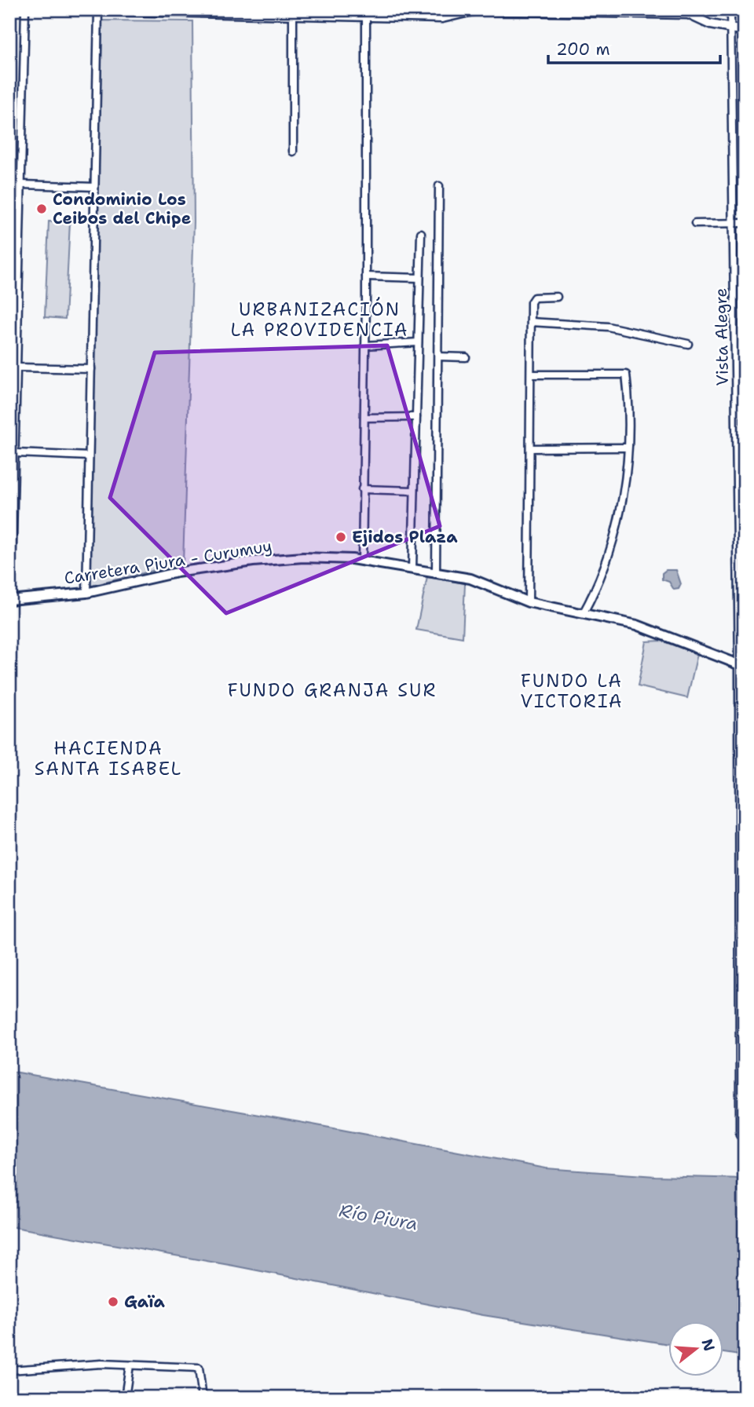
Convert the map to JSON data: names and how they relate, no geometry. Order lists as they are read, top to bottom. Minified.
{"streets":{"main road":["Carretera Piura - Curumuy"],"street":["Vista Alegre"]},"crossings":[["Vista Alegre","Carretera Piura - Curumuy"]],"districts":["URBANIZACIÓN LA PROVIDENCIA","FUNDO LA VICTORIA","FUNDO GRANJA SUR","HACIENDA SANTA ISABEL"],"water":["Río Piura"],"places":["Condominio Los Ceibos del Chipe","Ejidos Plaza","Gaïa"],"scale_bar":"200 m","north":"right"}
